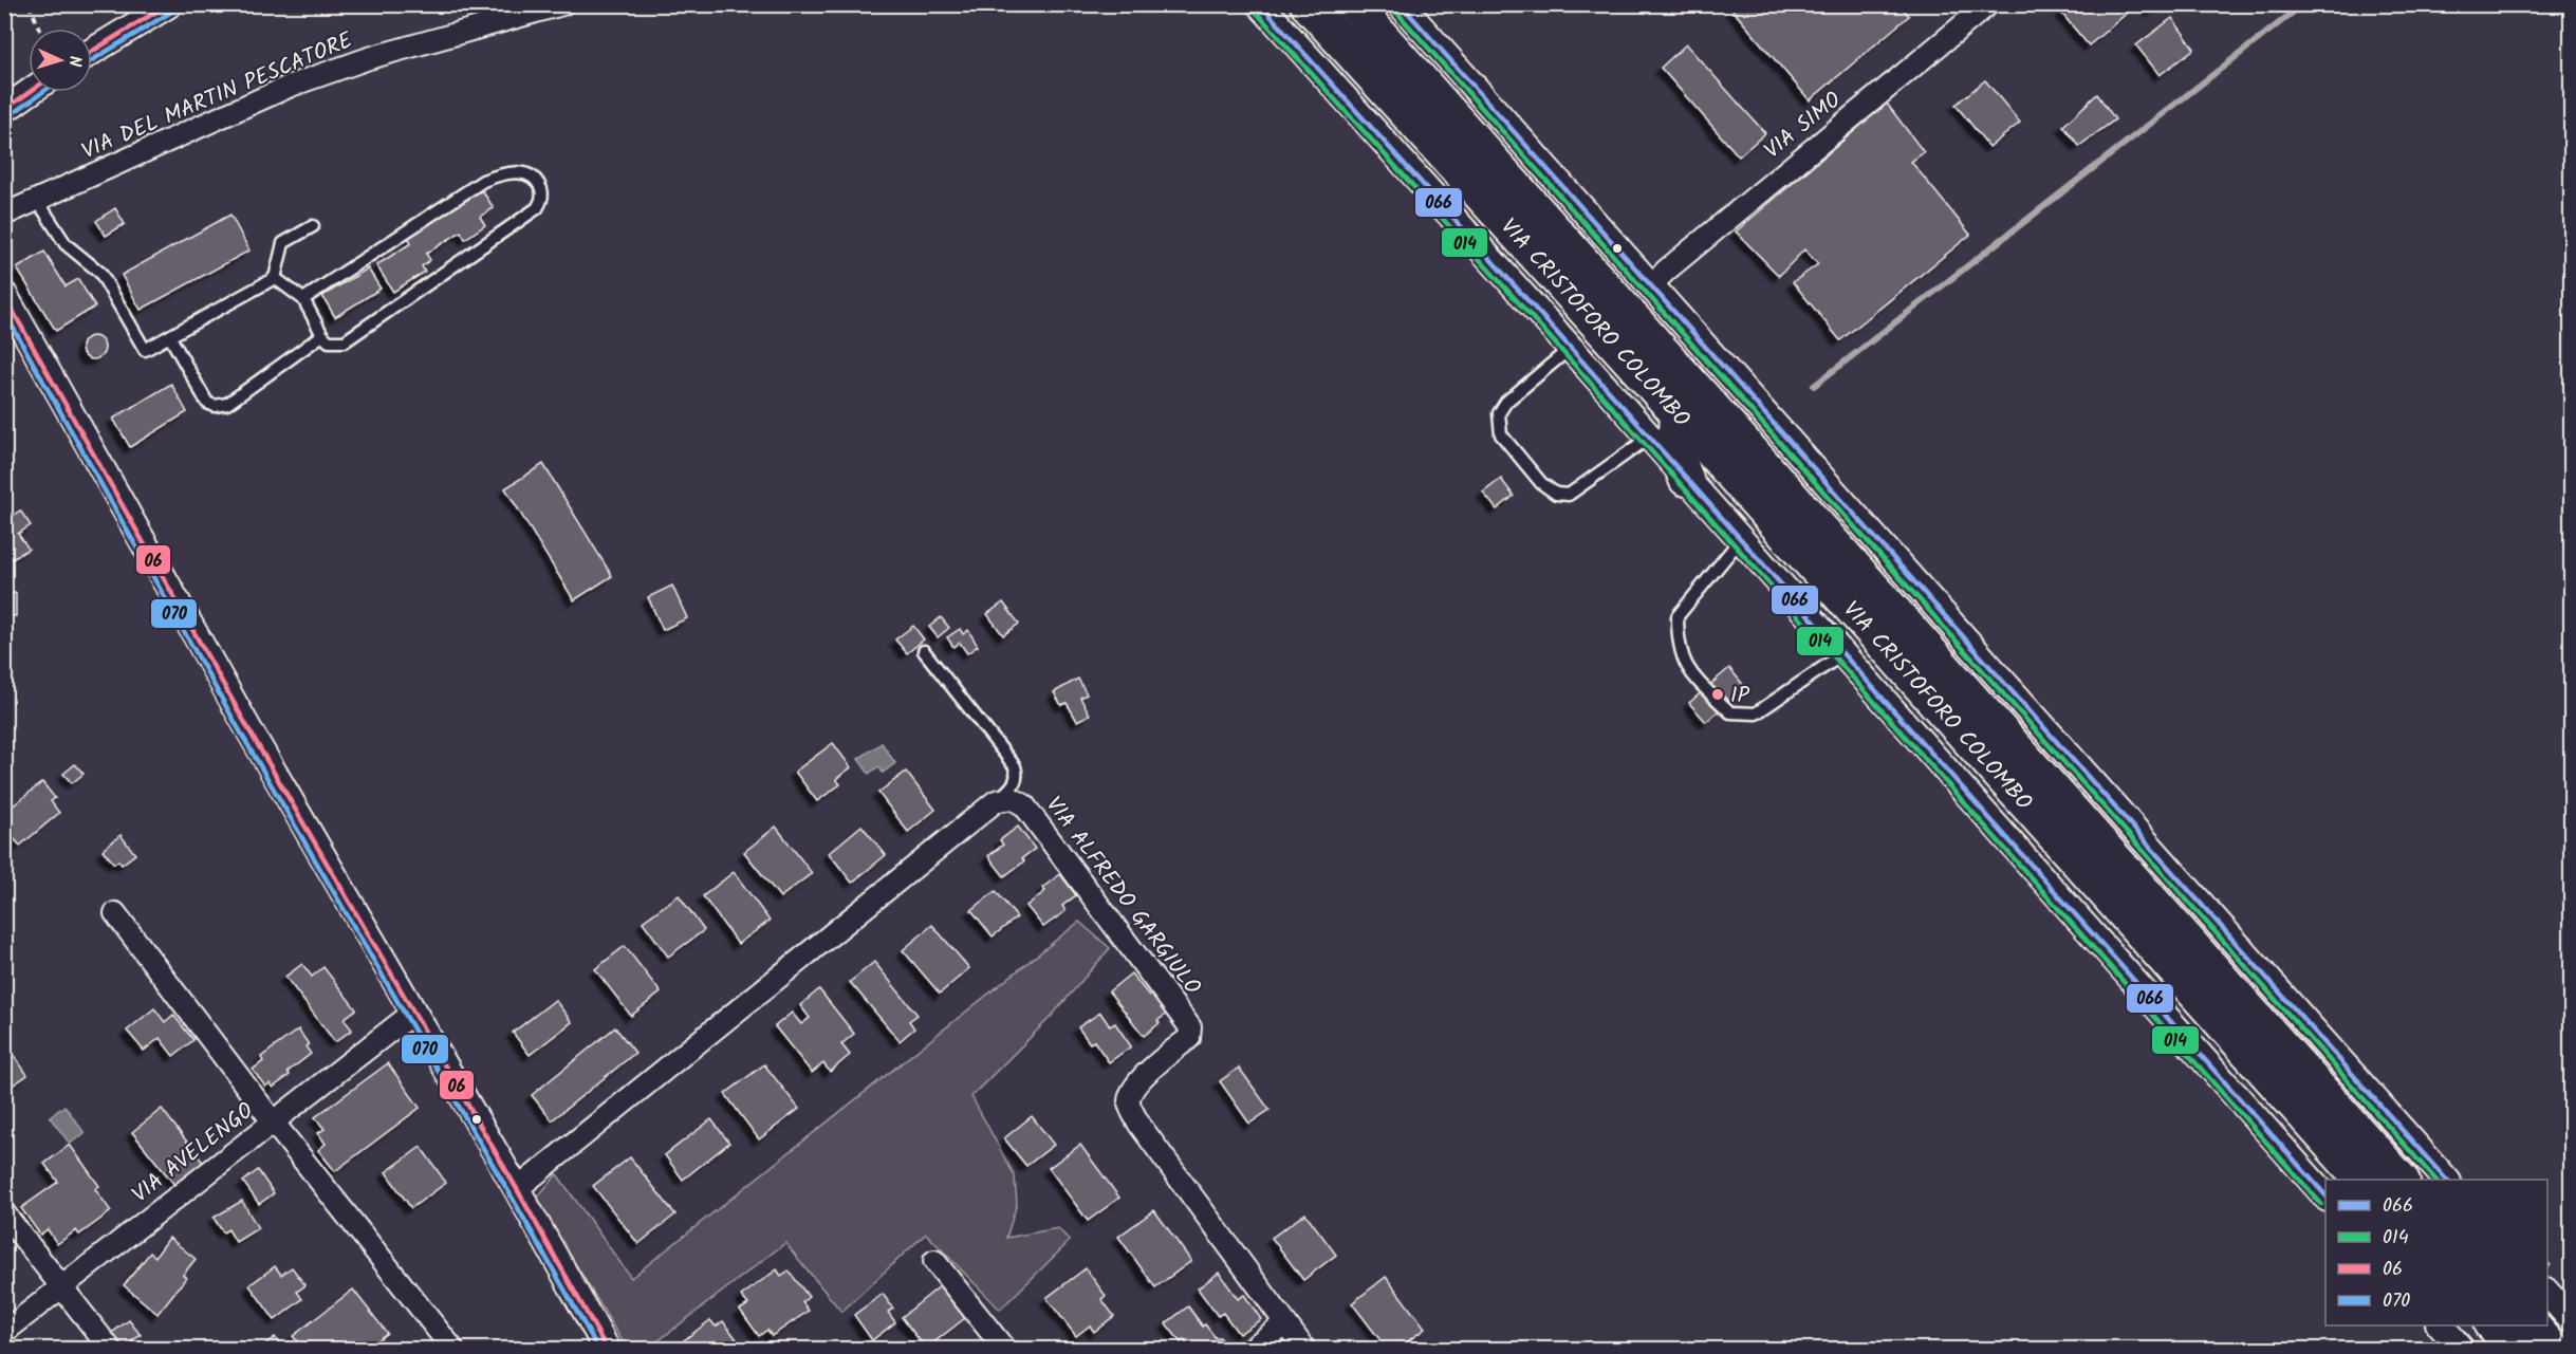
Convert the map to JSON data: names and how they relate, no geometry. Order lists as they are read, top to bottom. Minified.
{"streets":{"main road":["VIA CRISTOFORO COLOMBO"],"street":["VIA DEL MARTIN PESCATORE","VIA SIMO","VIA ALFREDO GARGIULO","VIA AVELENGO"]},"places":["IP"],"lines":["transit line 066","transit line 06","transit line 014","transit line 070"],"legend":["066","014","06","070"],"north":"right"}
